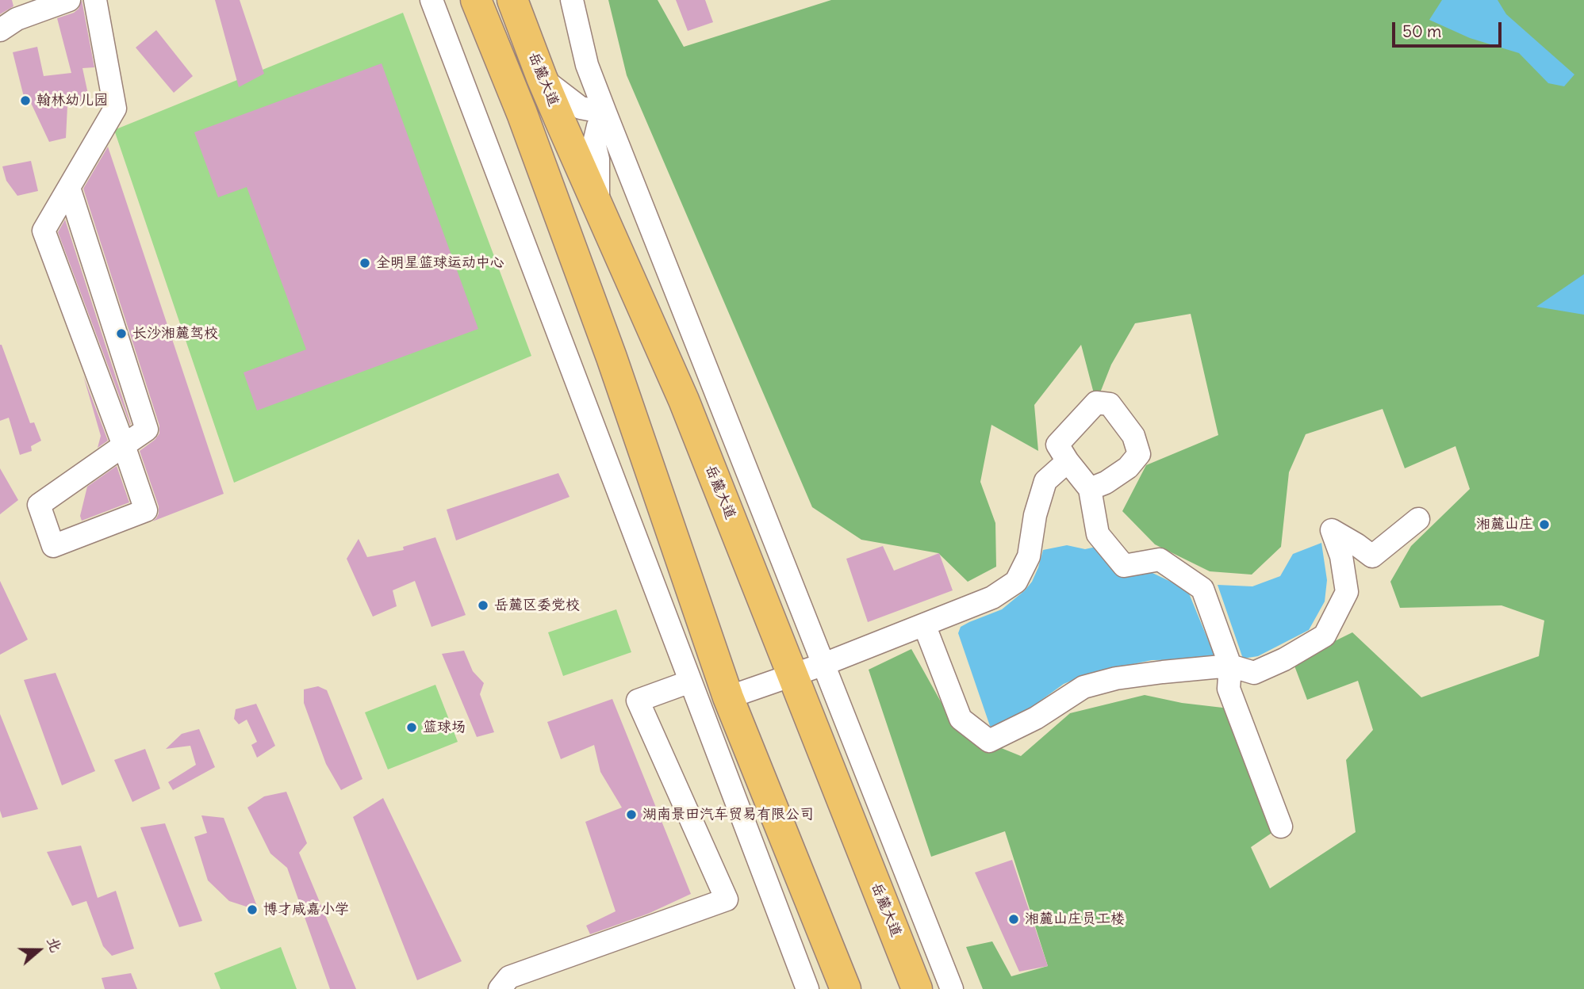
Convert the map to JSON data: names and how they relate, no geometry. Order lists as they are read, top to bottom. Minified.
{"streets":{"highway":["岳麓大道"]},"places":["翰林幼儿园","全明星篮球运动中心","长沙湘麓驾校","湘麓山庄","岳麓区委党校","篮球场","湖南景田汽车贸易有限公司","博才咸嘉小学","湘麓山庄员工楼"],"scale_bar":"50 m","north":"right"}
